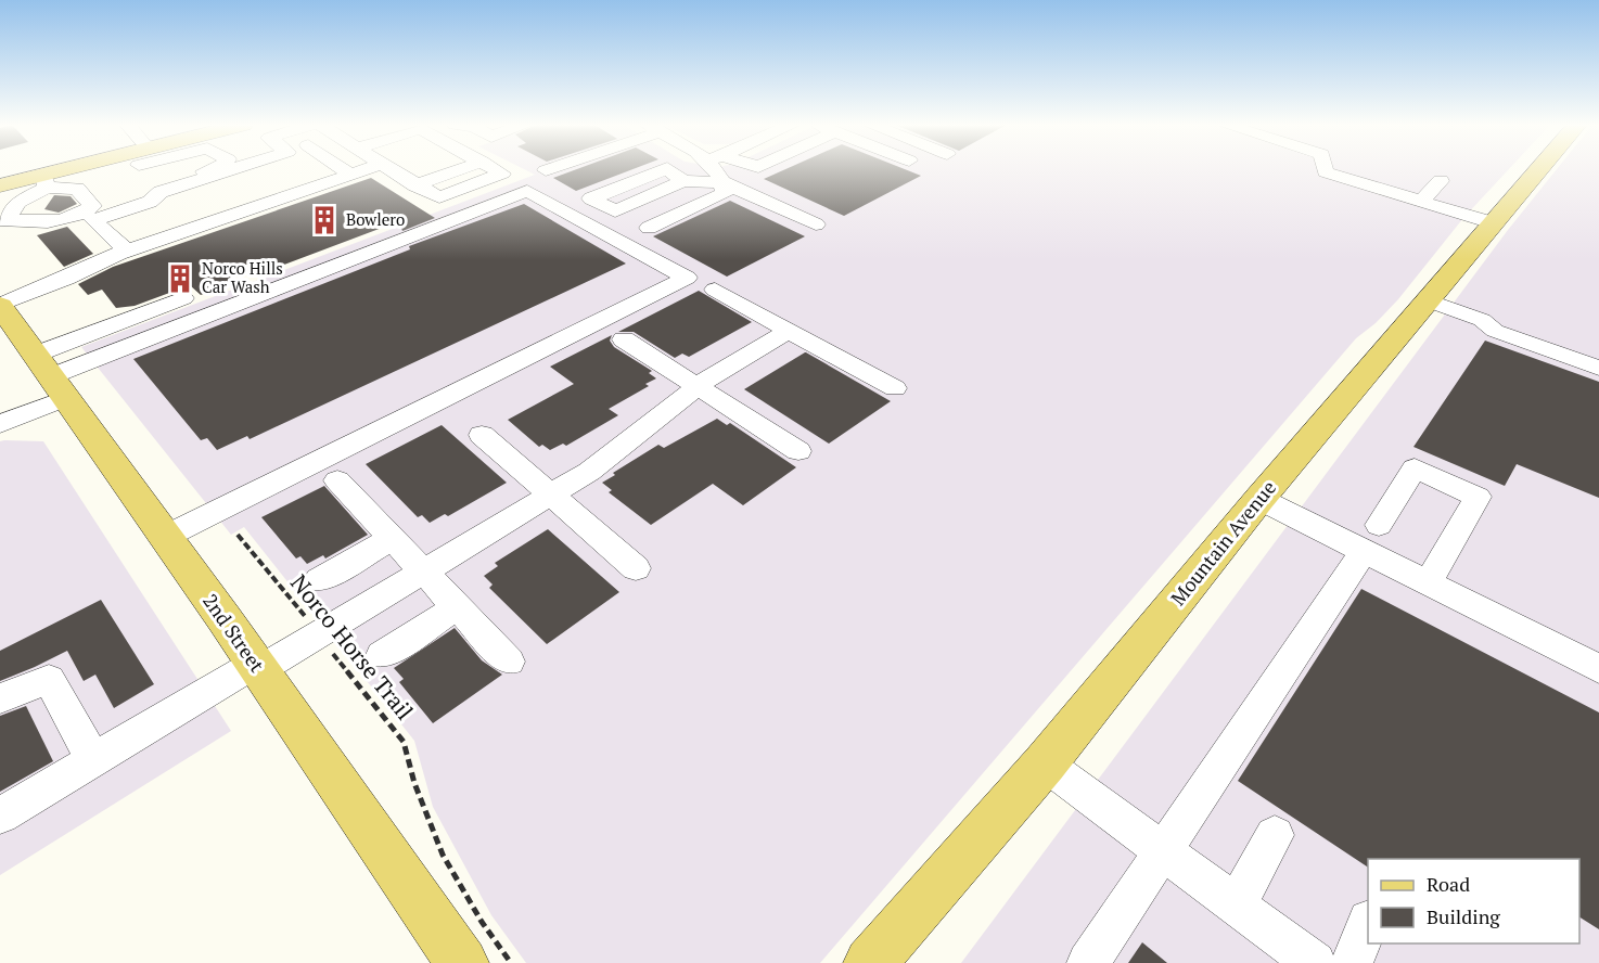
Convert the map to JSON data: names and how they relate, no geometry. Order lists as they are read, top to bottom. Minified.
{"streets":{"main road":["Mountain Avenue","2nd Street"],"path":["Norco Horse Trail"]},"places":{"building":["Bowlero","Norco Hills Car Wash"]},"legend":["Road","Building"]}
